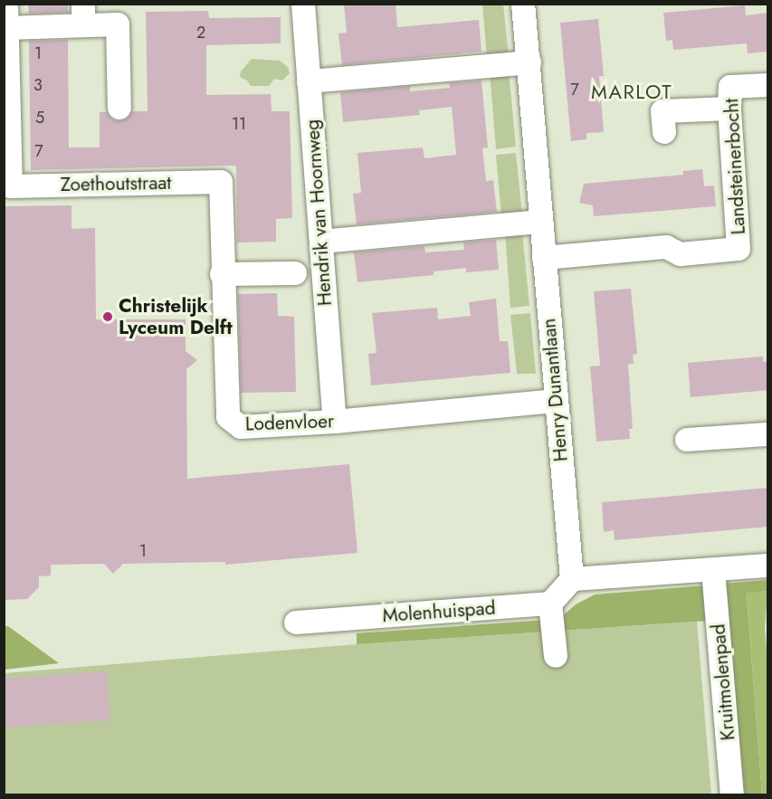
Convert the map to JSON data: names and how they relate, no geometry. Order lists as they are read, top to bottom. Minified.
{"streets":{"street":["Landsteinerbocht","Zoethoutstraat","Hendrik van Hoornweg","Henry Dunantlaan","Lodenvloer","Molenhuispad","Kruitmolenpad"]},"crossings":[["Landsteinerbocht","Henry Dunantlaan"],["Zoethoutstraat","Lodenvloer"],["Hendrik van Hoornweg","Lodenvloer"],["Henry Dunantlaan","Lodenvloer"]],"districts":["MARLOT"],"places":["Christelijk Lyceum Delft"],"house_numbers":["2","1","3","7","5","11","7","1"]}
